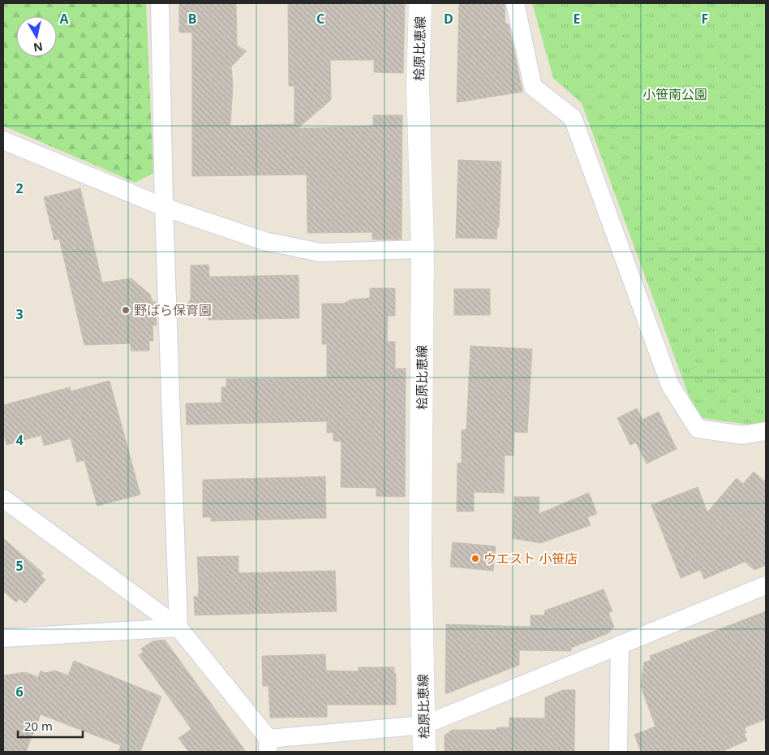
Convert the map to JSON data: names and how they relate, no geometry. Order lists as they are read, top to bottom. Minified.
{"streets":{"main road":["桧原比恵線"]},"parks":["小笹南公園"],"places":["野ばら保育園","ウエスト 小笹店"],"scale_bar":"20 m","north":"bottom","grid":{"columns":["A","B","C","D","E","F"],"rows":["2","3","4","5","6"]}}
